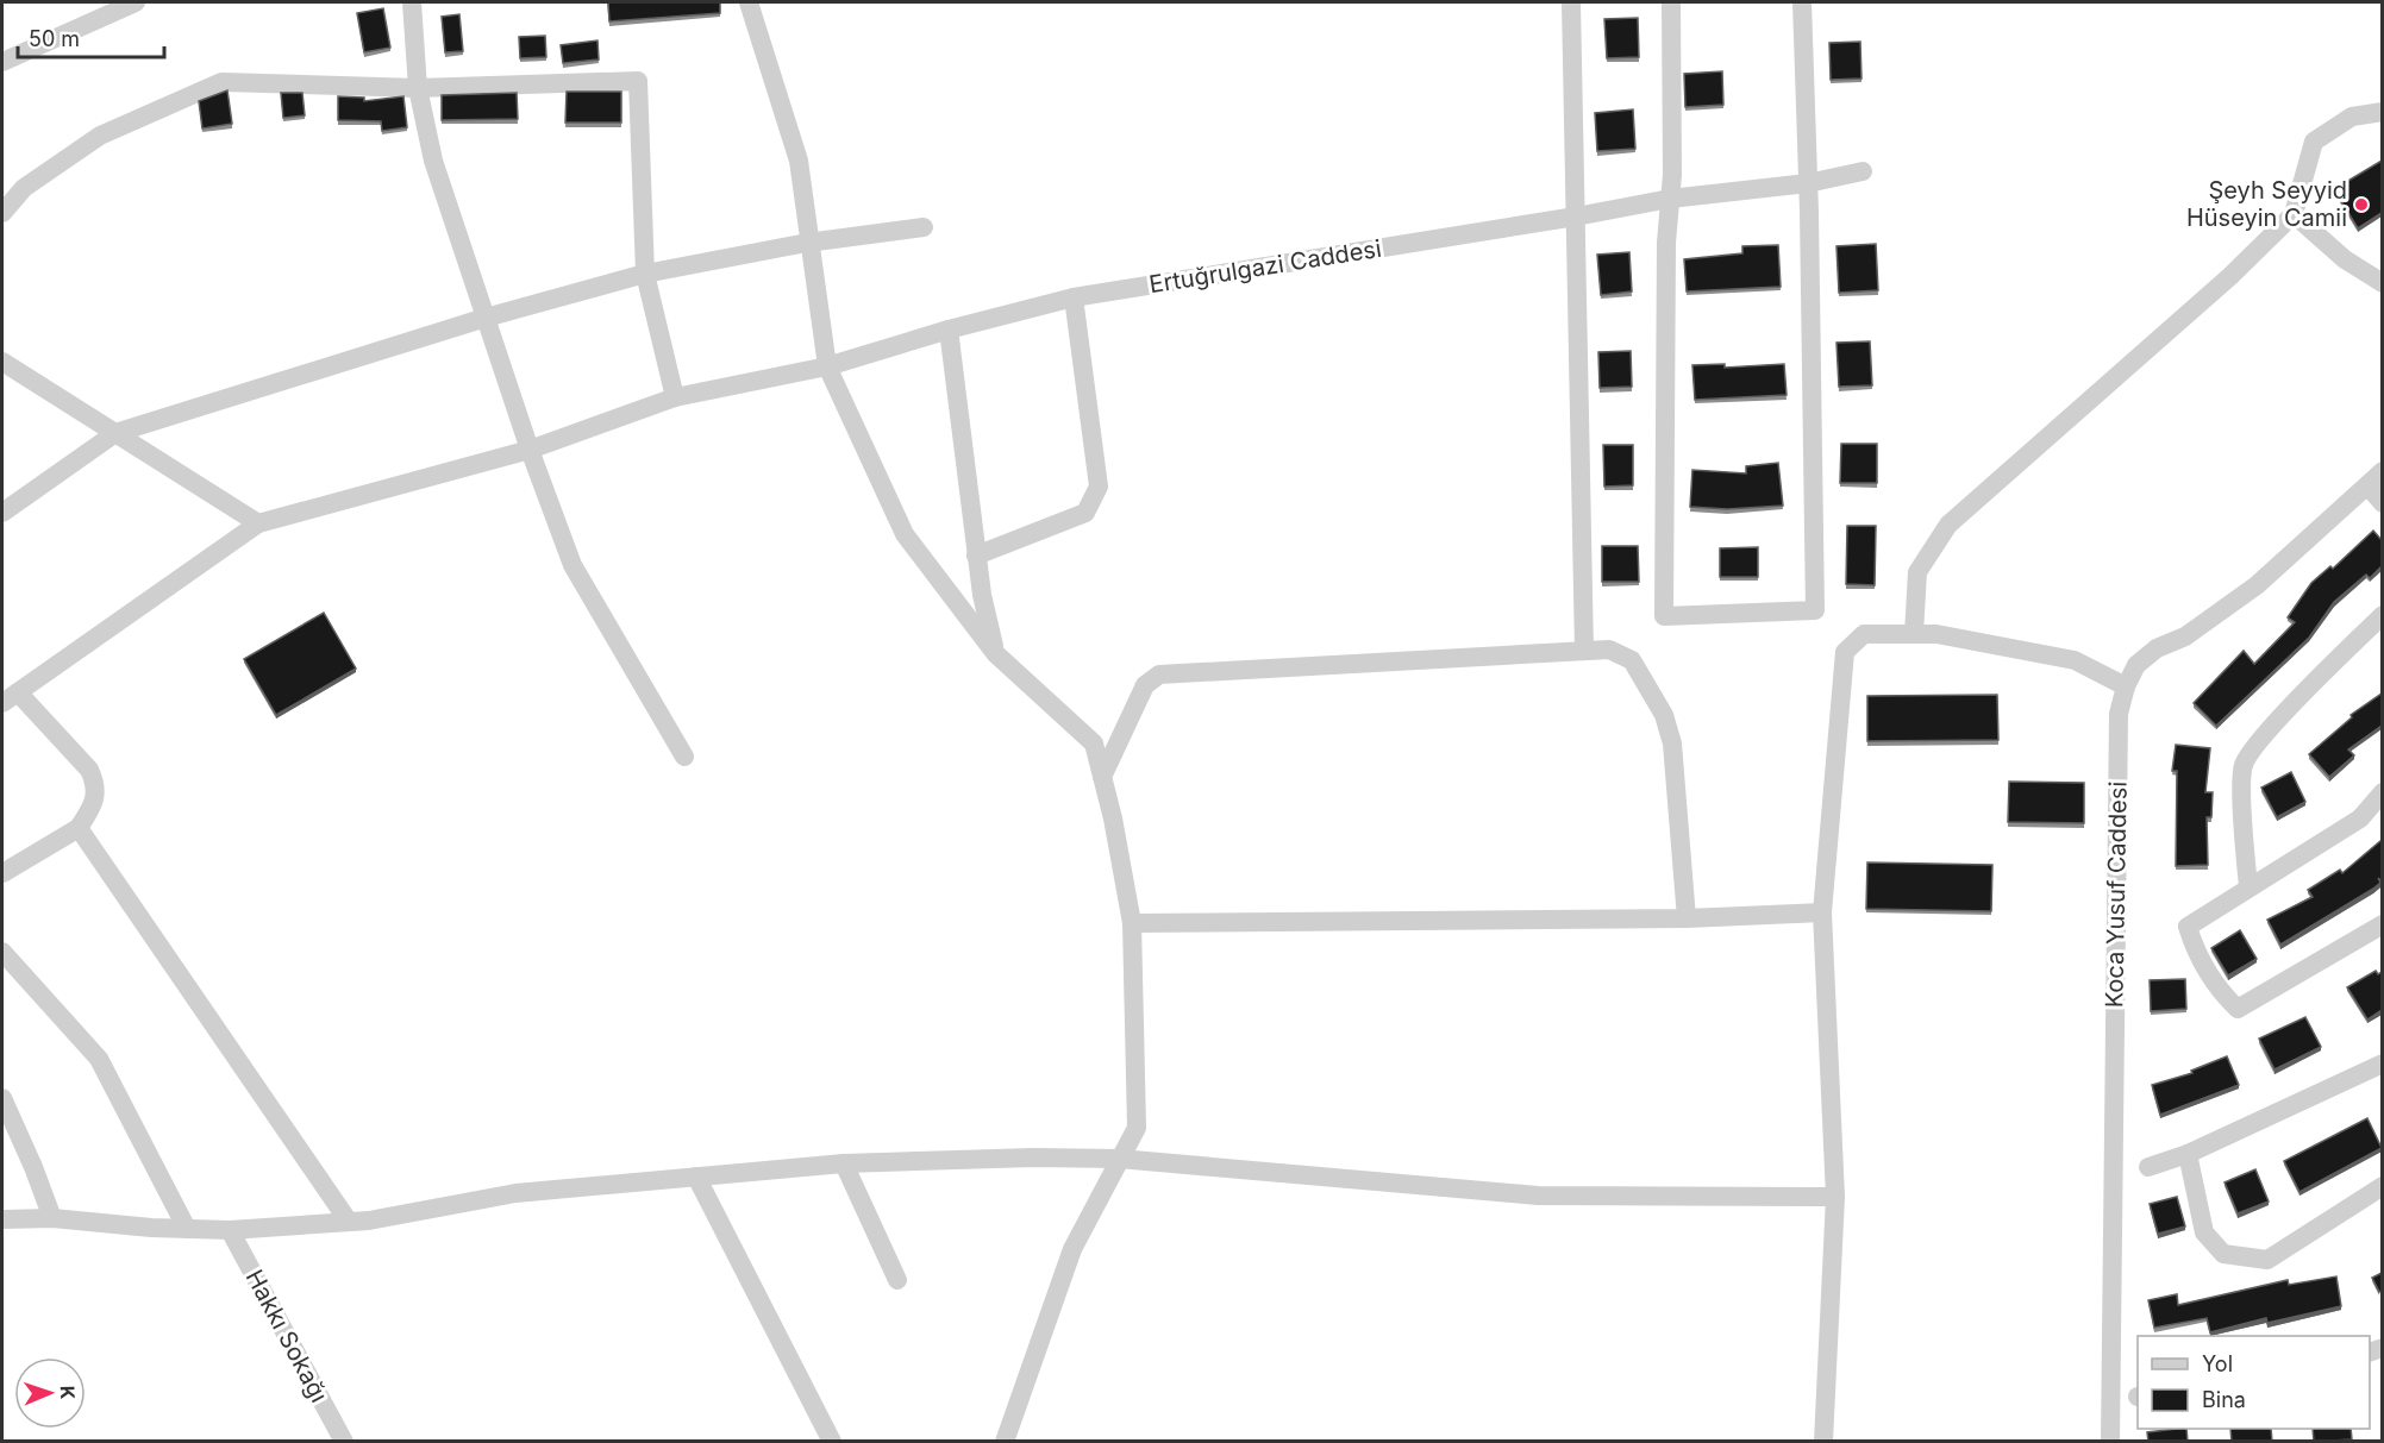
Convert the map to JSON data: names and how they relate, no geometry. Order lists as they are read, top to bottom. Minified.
{"streets":{"street":["Ertuğrulgazi Caddesi","Koca Yusuf Caddesi","Hakkı Sokağı"]},"places":["Şeyh Seyyid Hüseyin Camii"],"legend":["Yol","Bina"],"scale_bar":"50 m","north":"right"}
